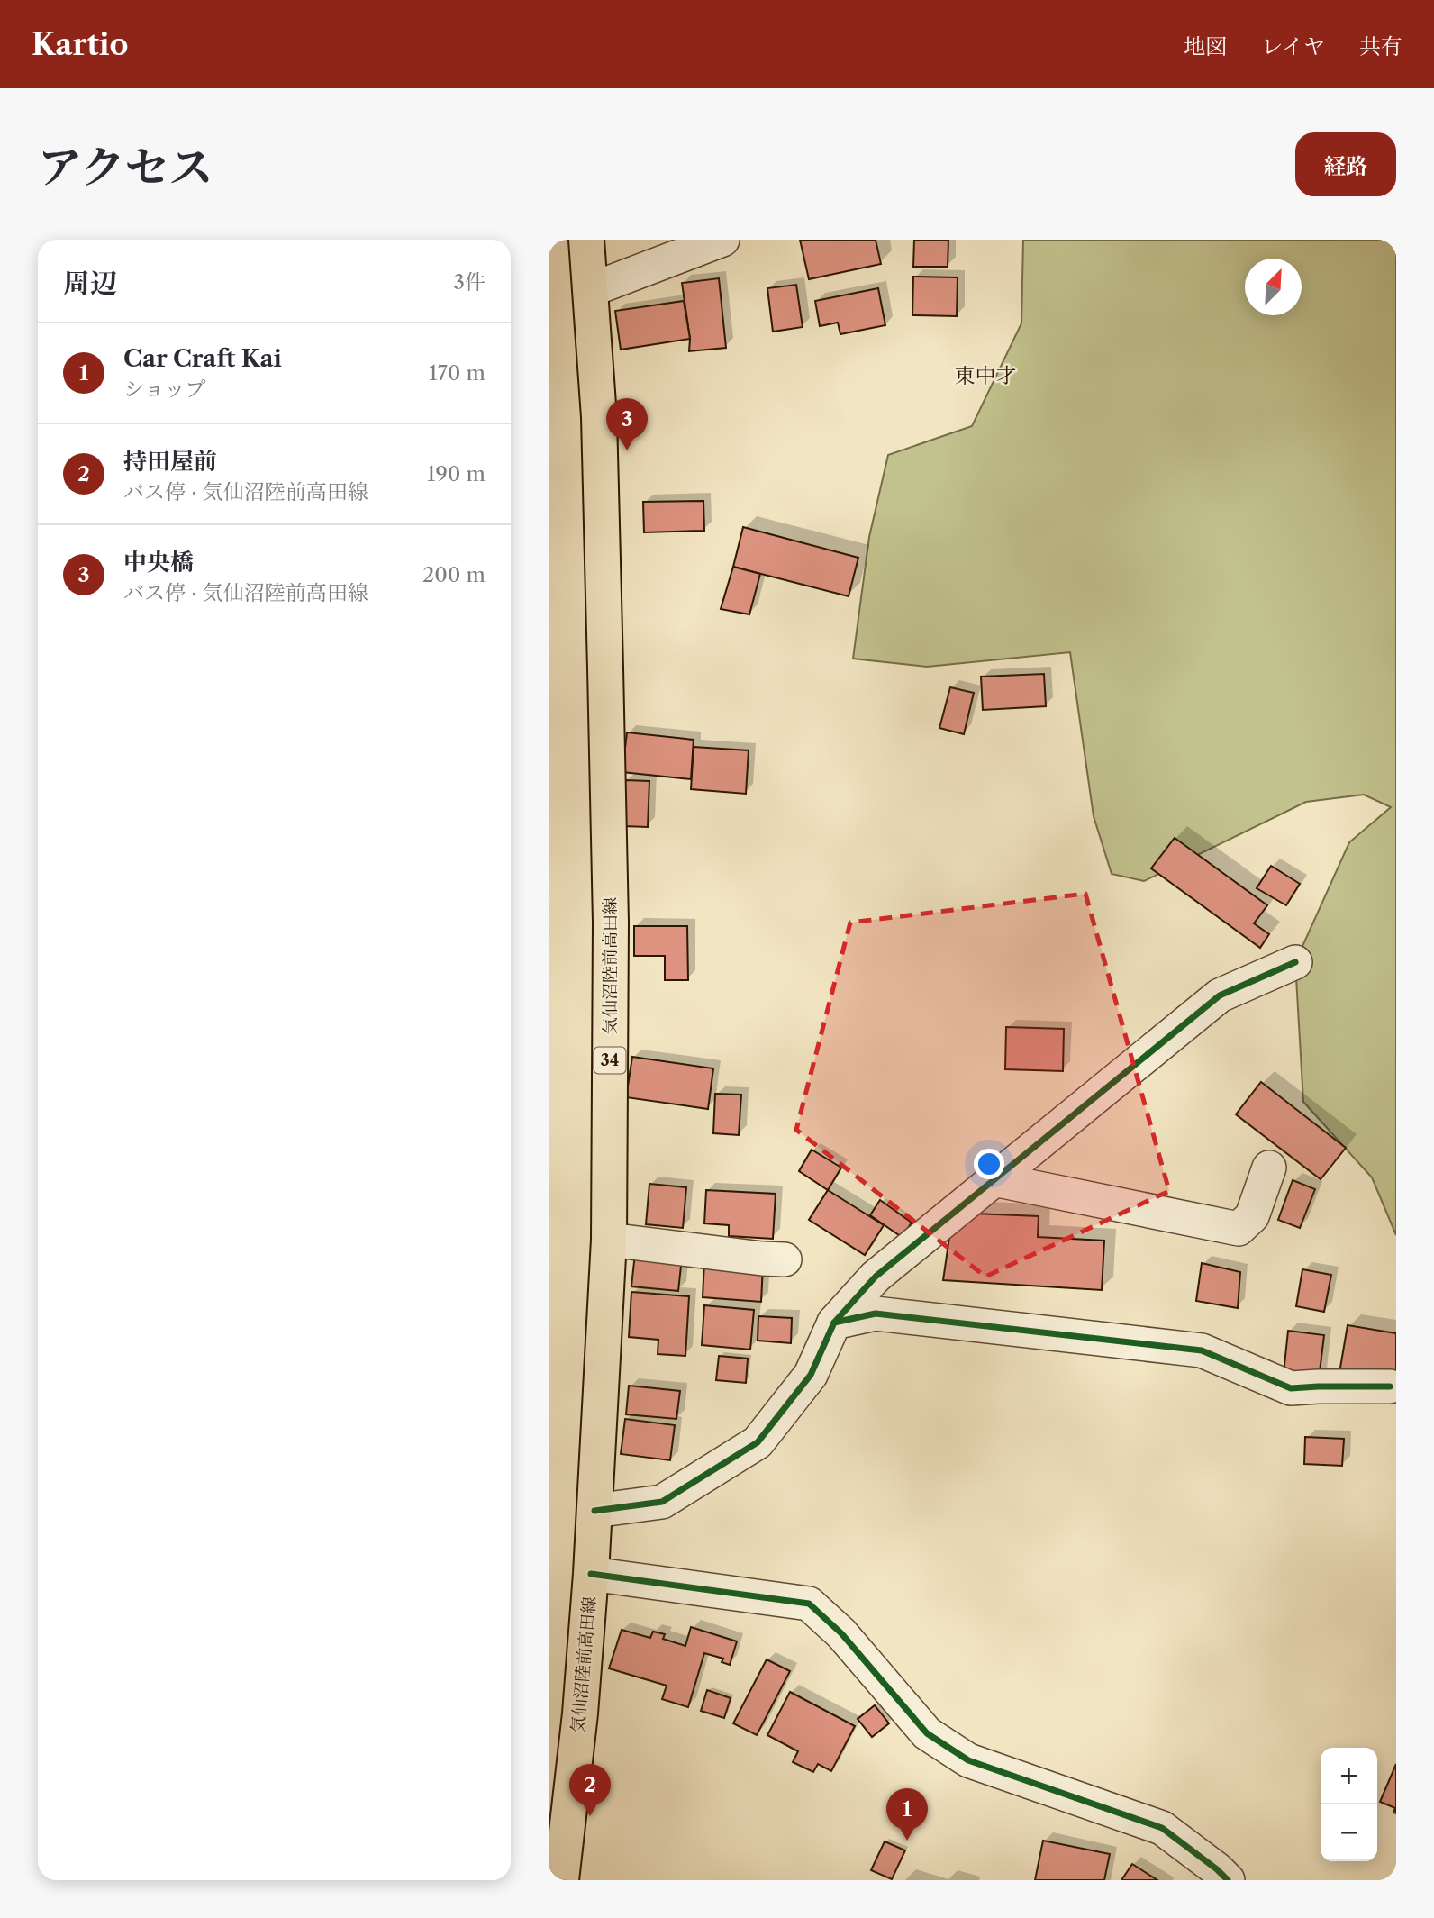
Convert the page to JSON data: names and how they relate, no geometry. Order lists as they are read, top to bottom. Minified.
{"streets":{"main road":["気仙沼陸前高田線","34"]},"districts":["東中才"],"north":"top right","page":{"header":"Kartio","nav":["地図","レイヤ","共有"],"title":"アクセス","buttons":"経路","heading":["周辺","3件"],"list":[{"mark":"1","name":"Car Craft Kai","note":"ショップ","value":"170 m"},{"mark":"2","name":"持田屋前","note":"バス停 · 気仙沼陸前高田線","value":"190 m"},{"mark":"3","name":"中央橋","note":"バス停 · 気仙沼陸前高田線","value":"200 m"}],"pins":["3","2","1"],"map_buttons":["+","−"]}}
